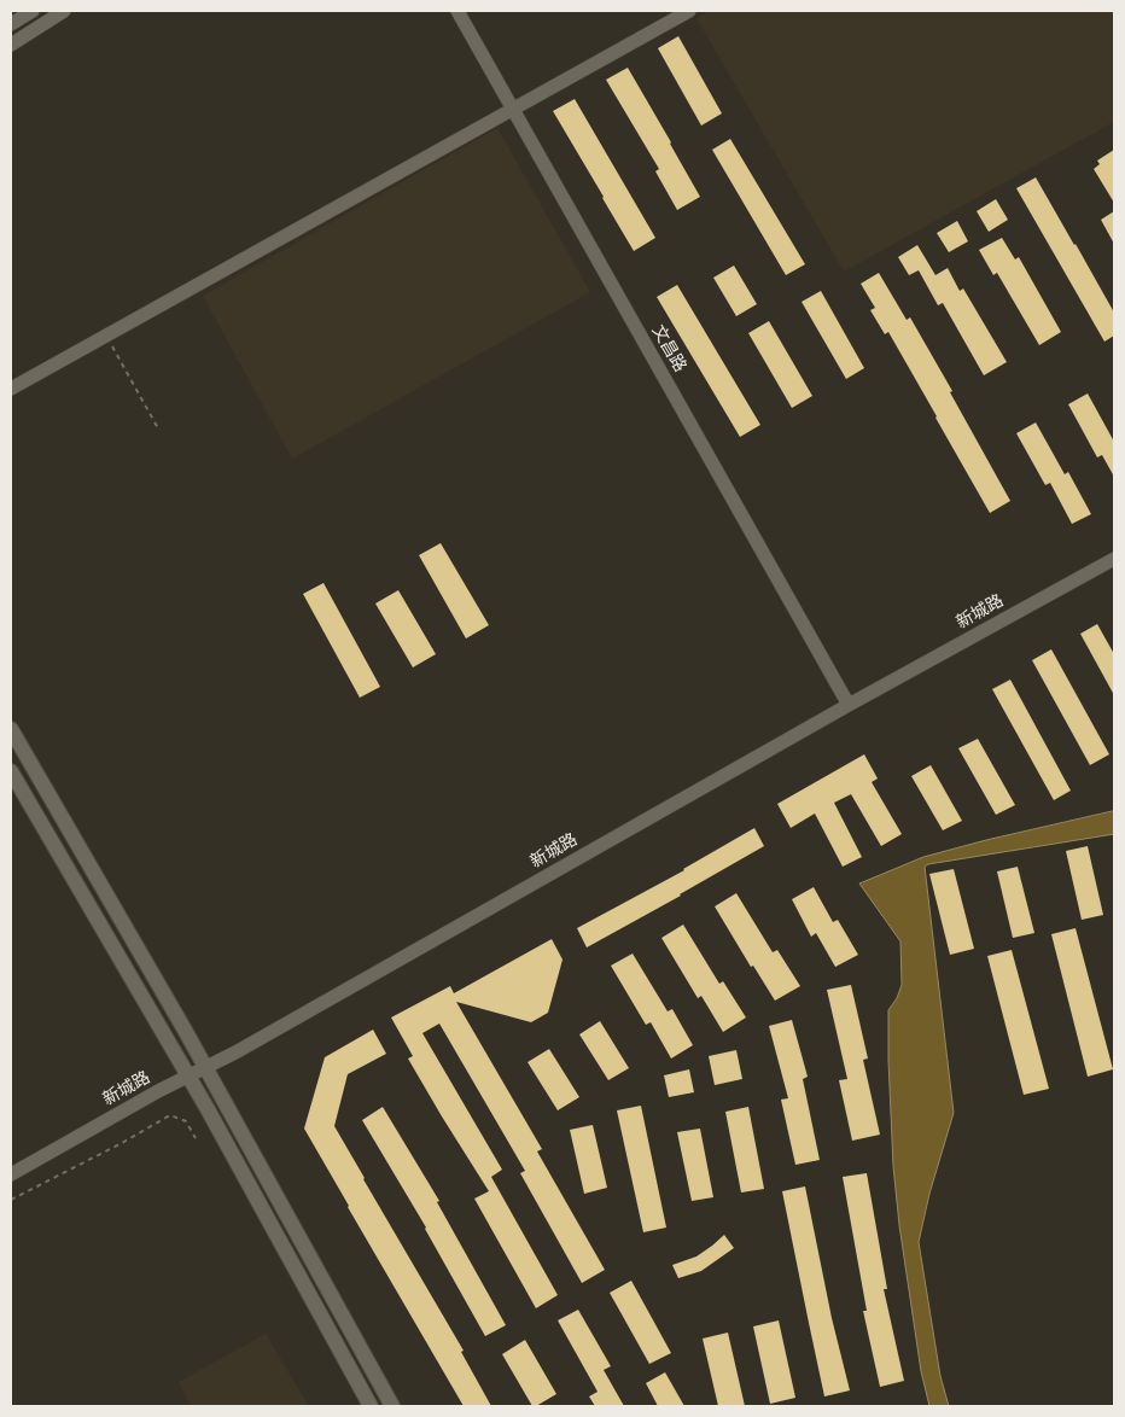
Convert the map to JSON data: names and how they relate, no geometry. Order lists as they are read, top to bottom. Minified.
{"streets":{"street":["文昌路","新城路"]},"crossings":[["文昌路","新城路"]]}
